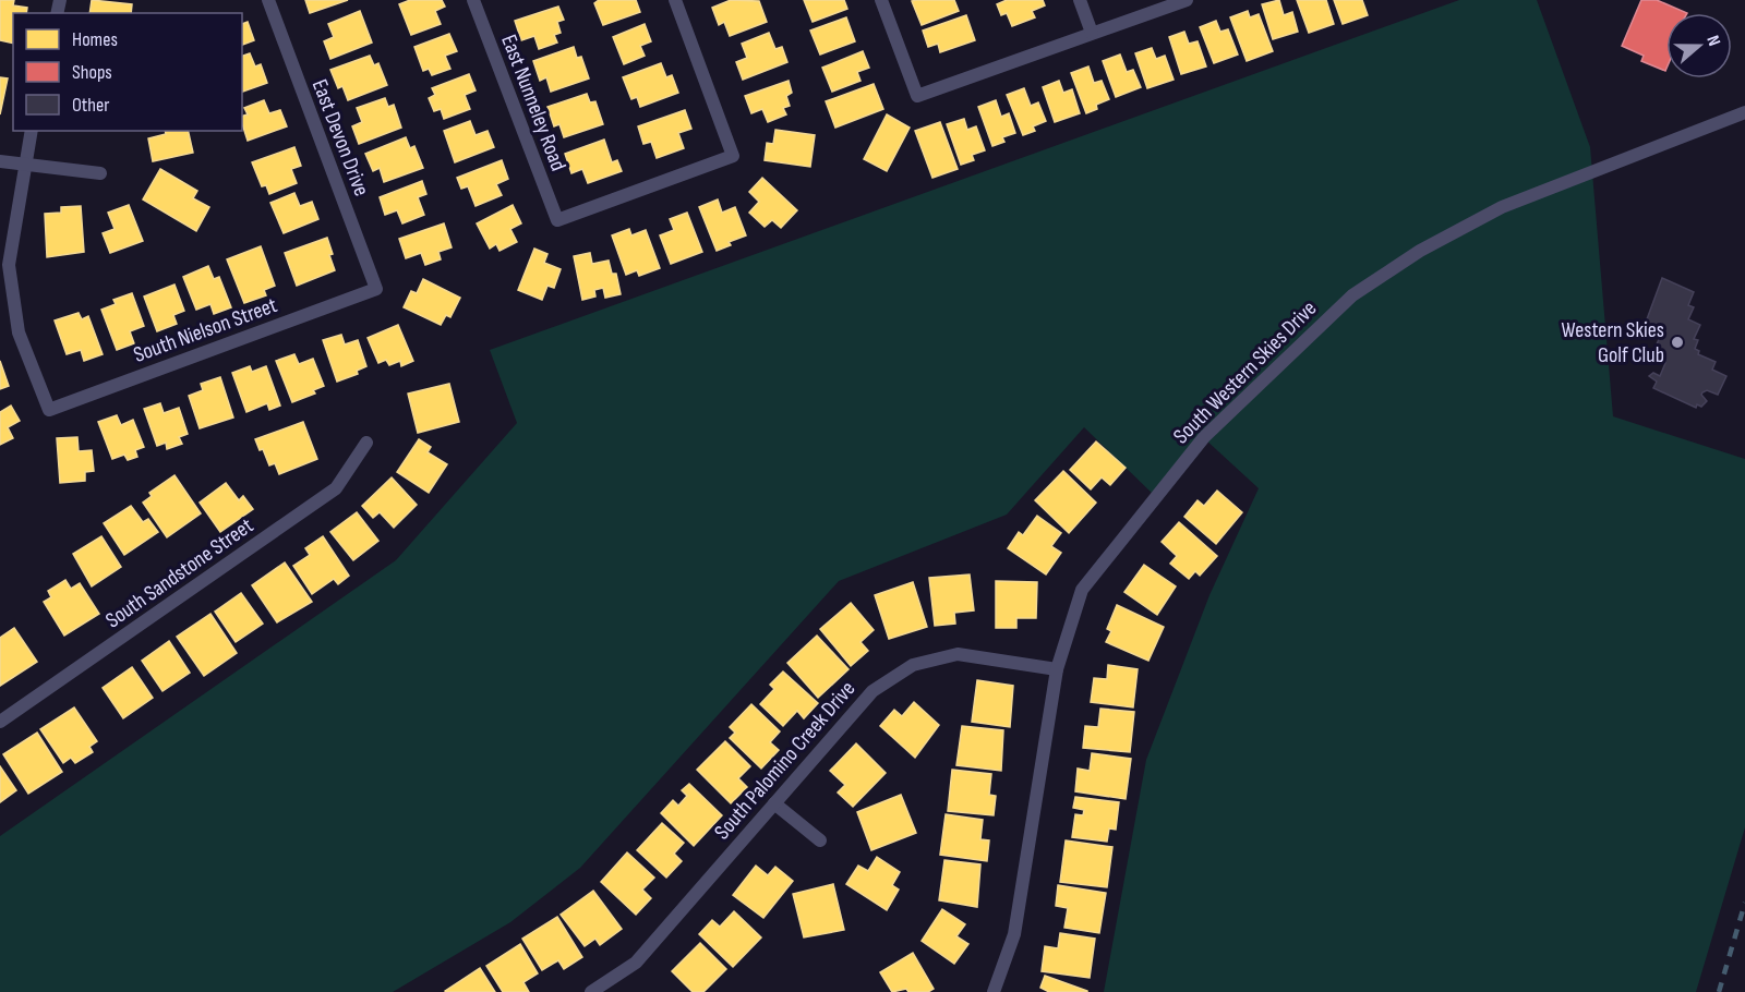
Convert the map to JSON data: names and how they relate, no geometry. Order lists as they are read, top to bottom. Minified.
{"streets":{"street":["East Nunneley Road","East Devon Drive","South Nielson Street","South Western Skies Drive","South Sandstone Street","South Palomino Creek Drive"]},"crossings":[["East Devon Drive","South Nielson Street"],["South Western Skies Drive","South Palomino Creek Drive"]],"places":["Western Skies Golf Club"],"legend":["Homes","Shops","Other"],"north":"right"}
